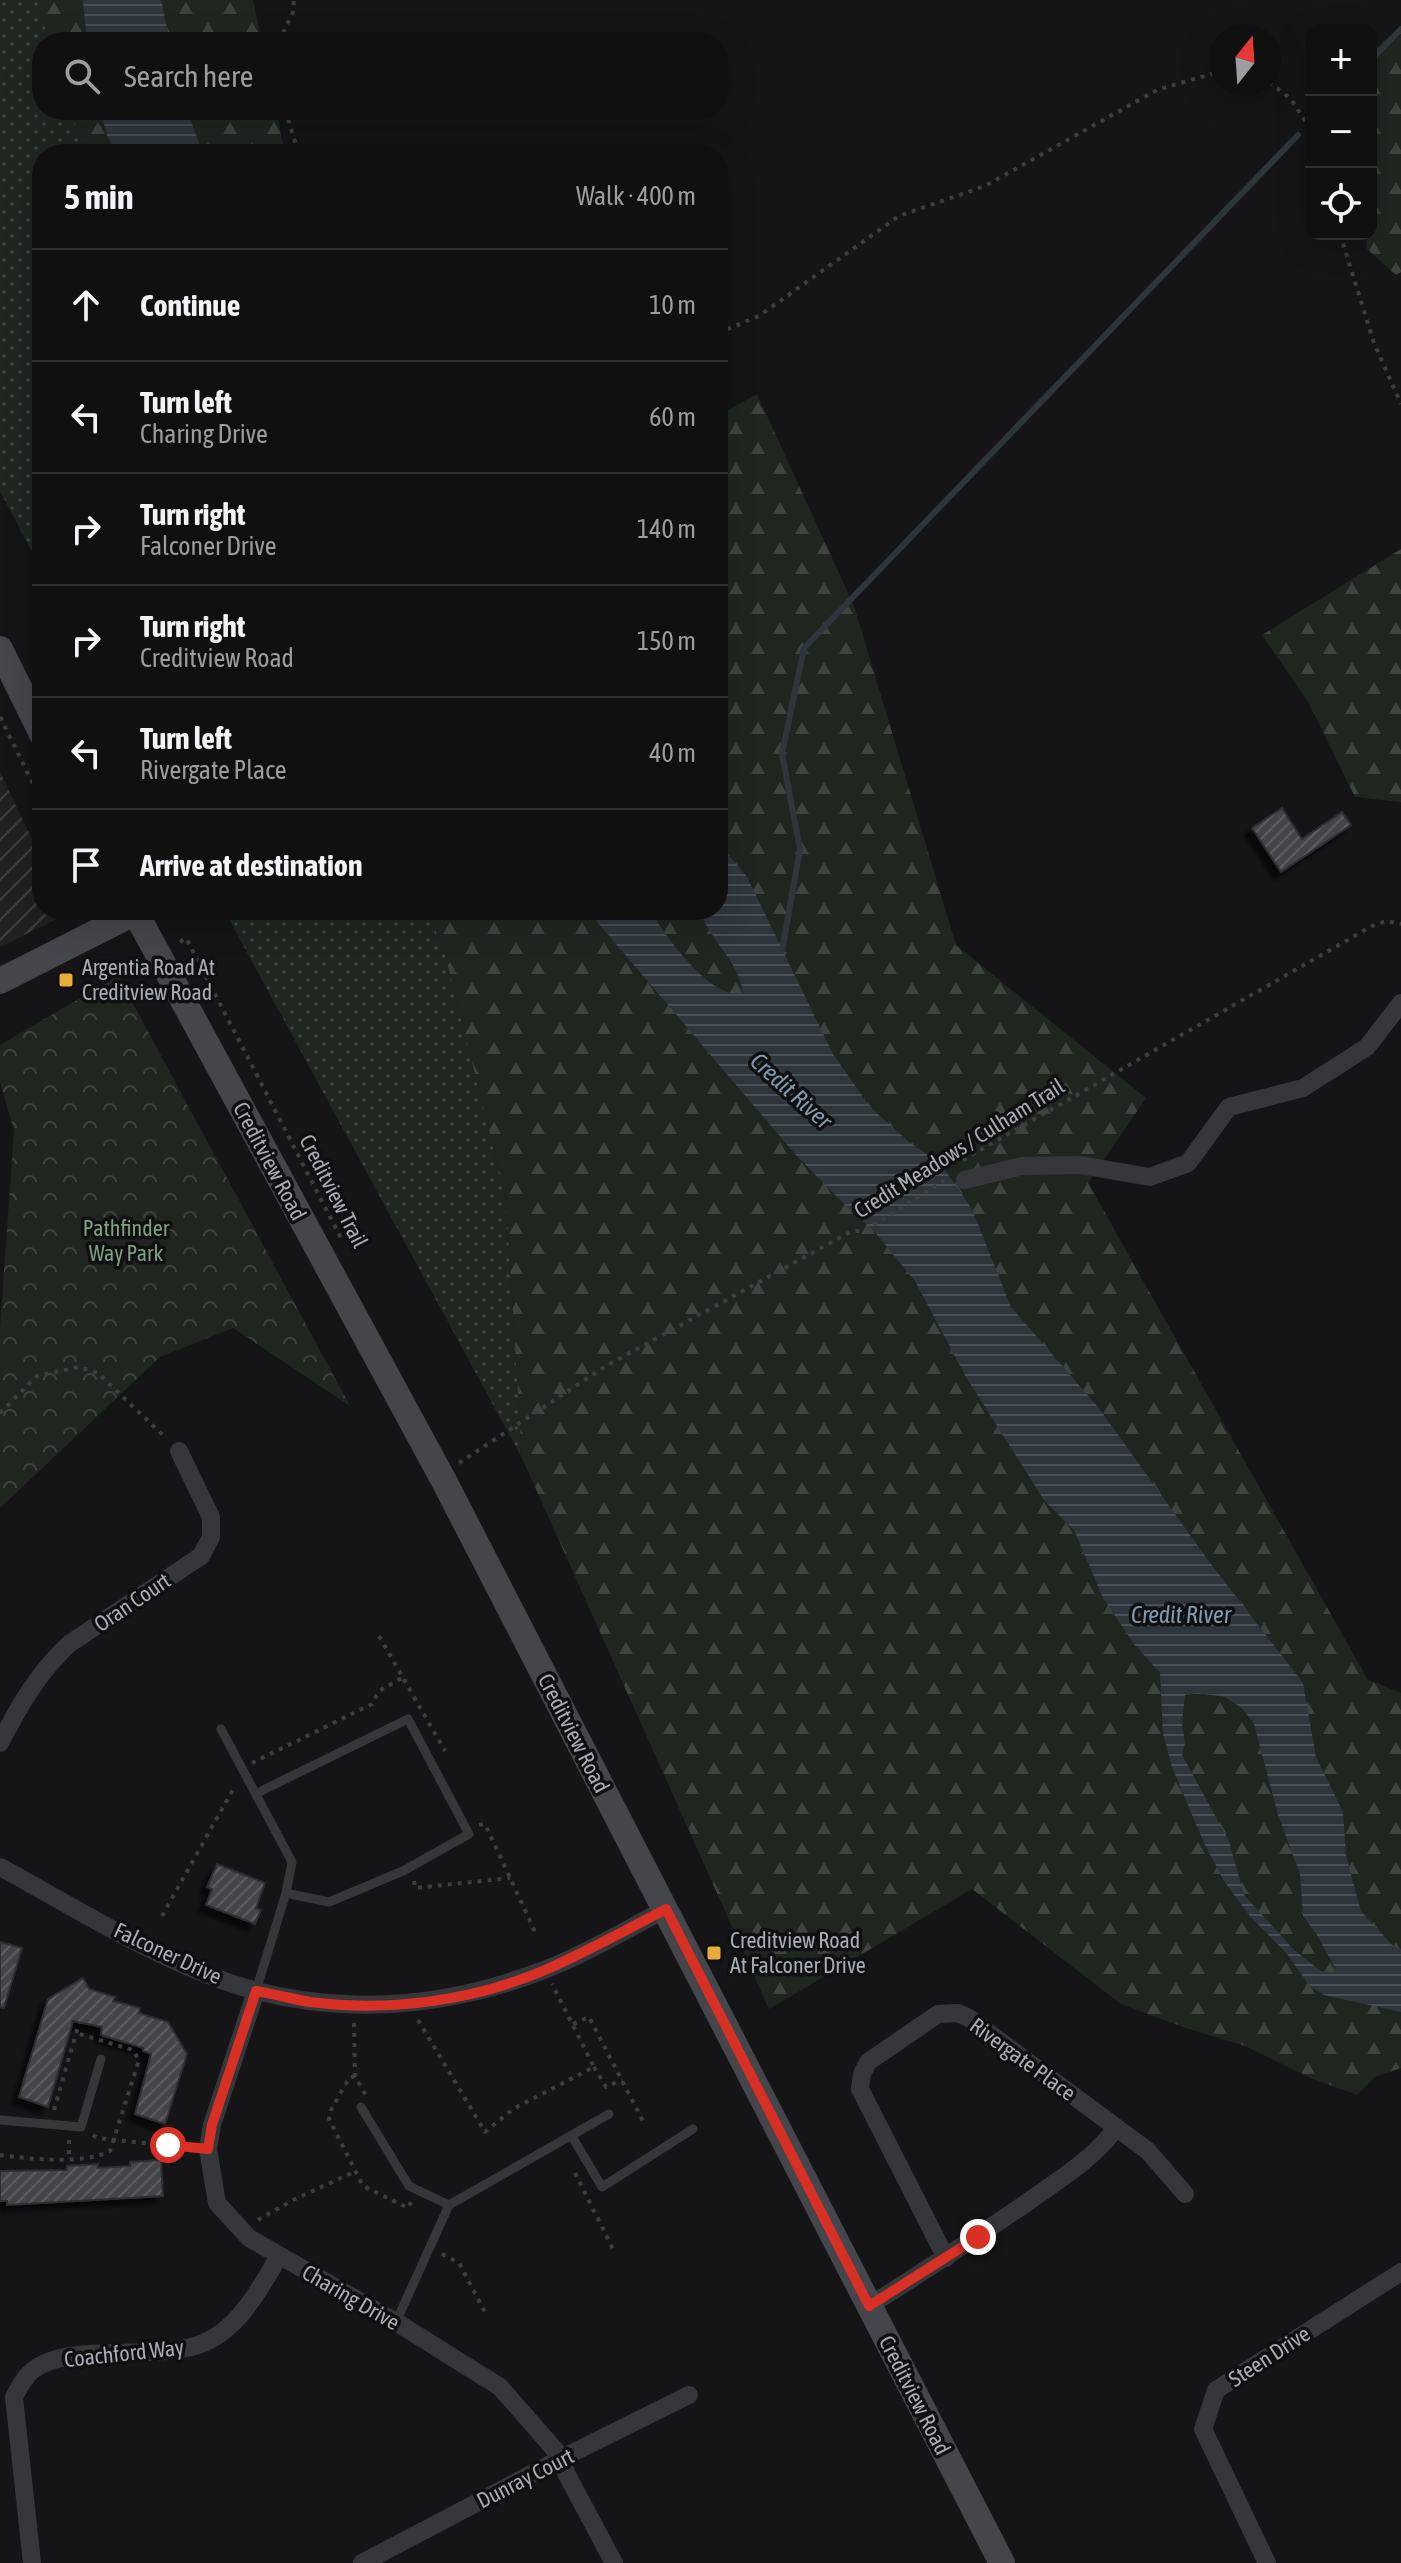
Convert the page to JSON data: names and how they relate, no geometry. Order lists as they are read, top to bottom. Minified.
{"streets":{"main road":["Creditview Road"],"street":["Oran Court","Falconer Drive","Rivergate Place","Charing Drive","Coachford Way","Steen Drive","Dunray Court"],"path":["Credit Meadows / Culham Trail","Creditview Trail"]},"crossings":[["Creditview Road","Falconer Drive"],["Falconer Drive","Charing Drive"],["Charing Drive","Coachford Way"],["Charing Drive","Dunray Court"]],"water":["Credit River"],"parks":["Pathfinder Way Park"],"places":{"transit":["Argentia Road At Creditview Road","Creditview Road At Falconer Drive"]},"north":"top","page":{"map_buttons":["+","−"],"search":"Search here","heading":["5 min","Walk · 400 m"],"list":[["Continue","10 m"],["Turn left","Charing Drive","60 m"],["Turn right","Falconer Drive","140 m"],["Turn right","Creditview Road","150 m"],["Turn left","Rivergate Place","40 m"],"Arrive at destination"]}}
